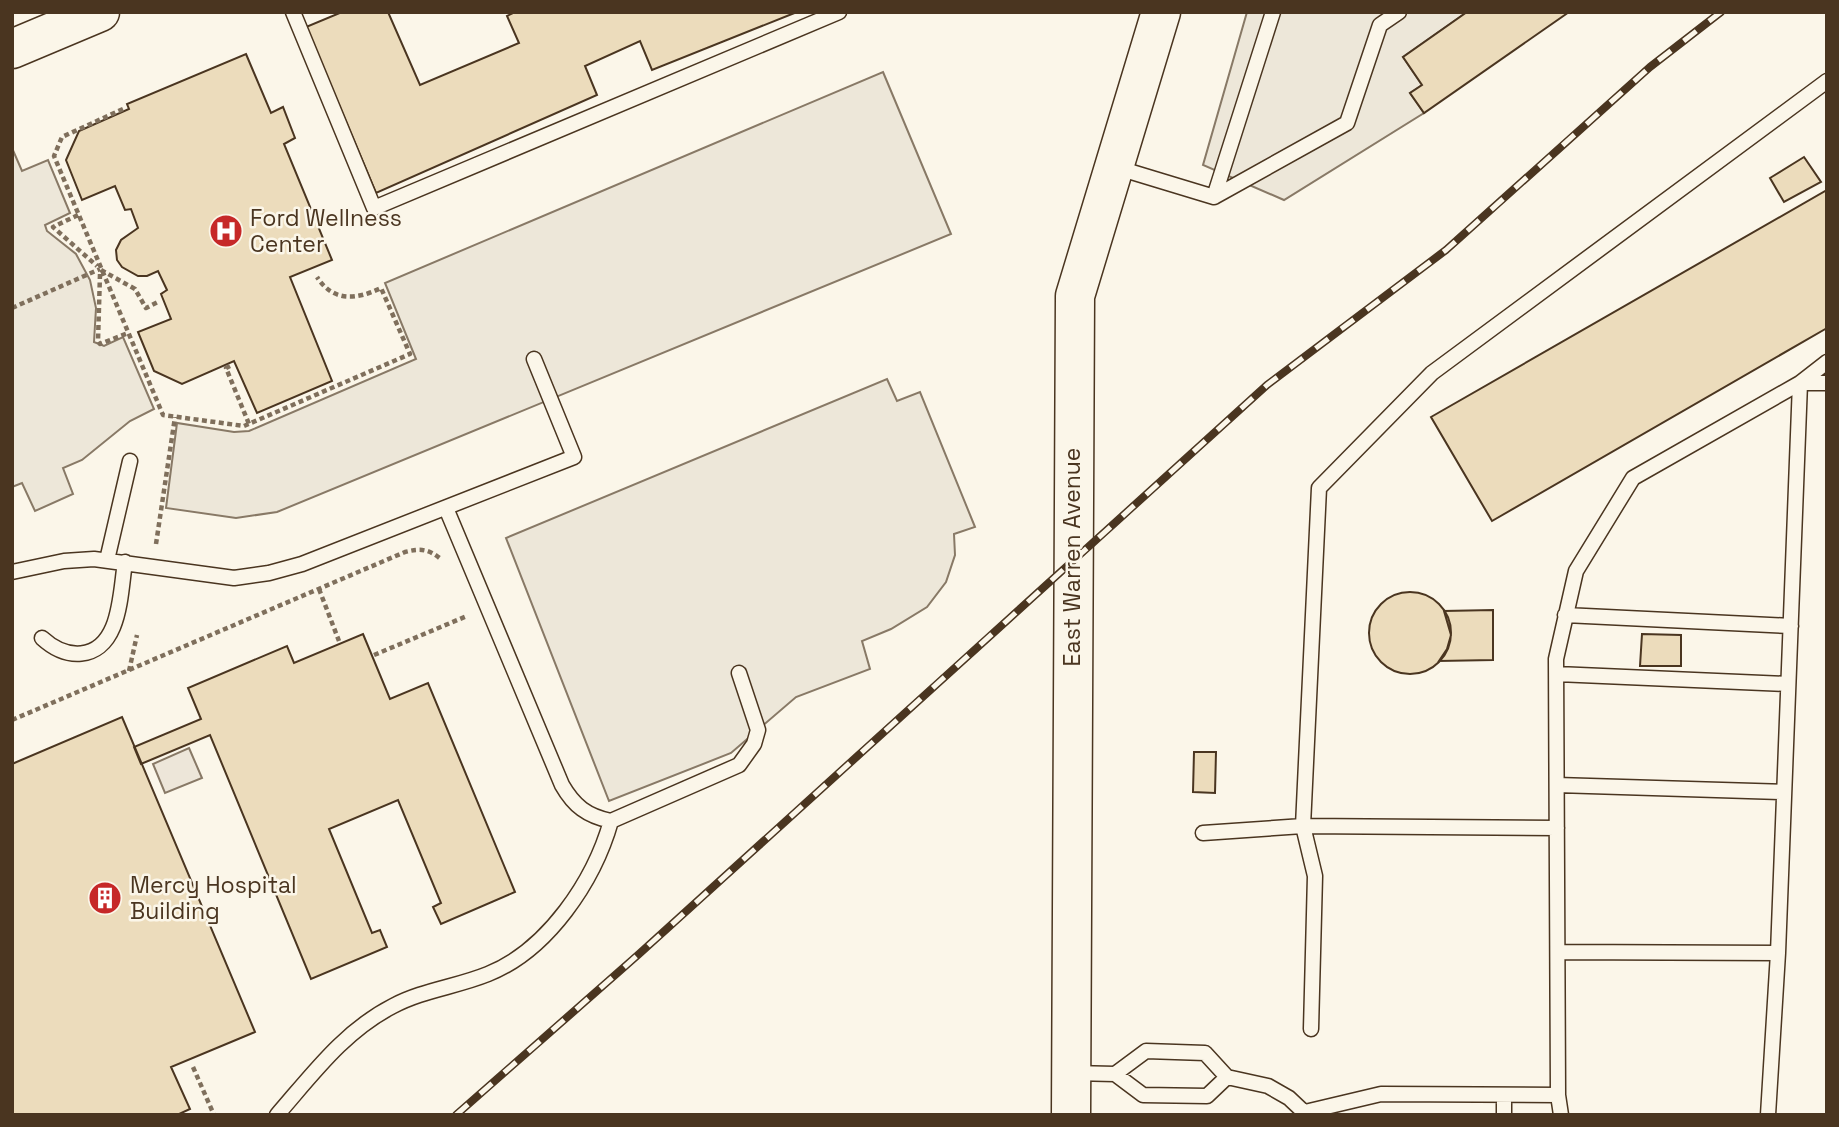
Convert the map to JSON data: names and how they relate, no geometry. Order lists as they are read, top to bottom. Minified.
{"streets":{"main road":["East Warren Avenue"]},"places":{"hospital":["Ford Wellness Center"],"building":["Mercy Hospital Building"]}}
